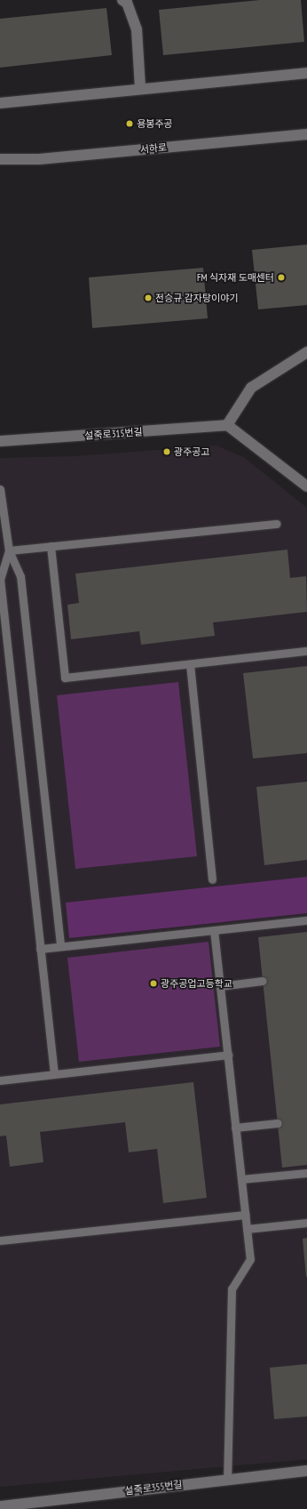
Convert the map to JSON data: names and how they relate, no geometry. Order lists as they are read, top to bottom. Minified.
{"streets":{"street":["서하로","설죽로315번길","설죽로355번길"]},"places":["용봉주공","FM 식자재 도매센터","전승규 감자탕이야기","광주공고","광주공업고등학교"]}
